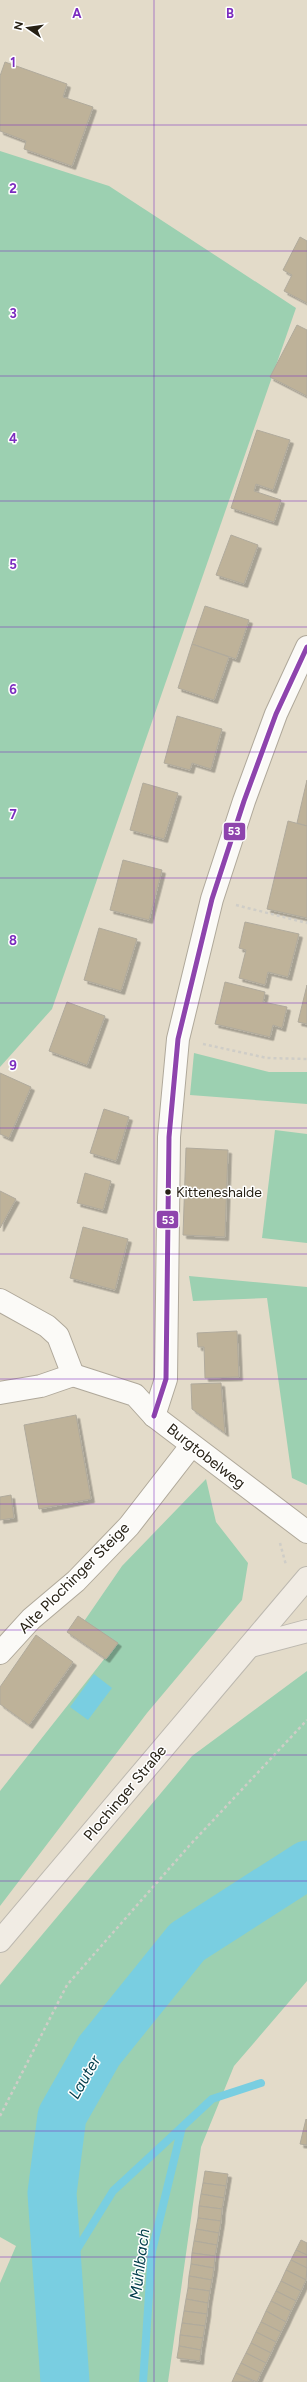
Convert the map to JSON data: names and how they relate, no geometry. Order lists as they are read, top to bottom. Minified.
{"streets":{"main road":["Plochinger Straße"],"street":["Burgtobelweg","Alte Plochinger Steige"]},"crossings":[["Burgtobelweg","Alte Plochinger Steige"]],"water":["Lauter","Mühlbach"],"places":["Kitteneshalde"],"lines":["transit line 53"],"north":"left","grid":{"columns":["A","B"],"rows":["1","2","3","4","5","6","7","8","9"]}}
